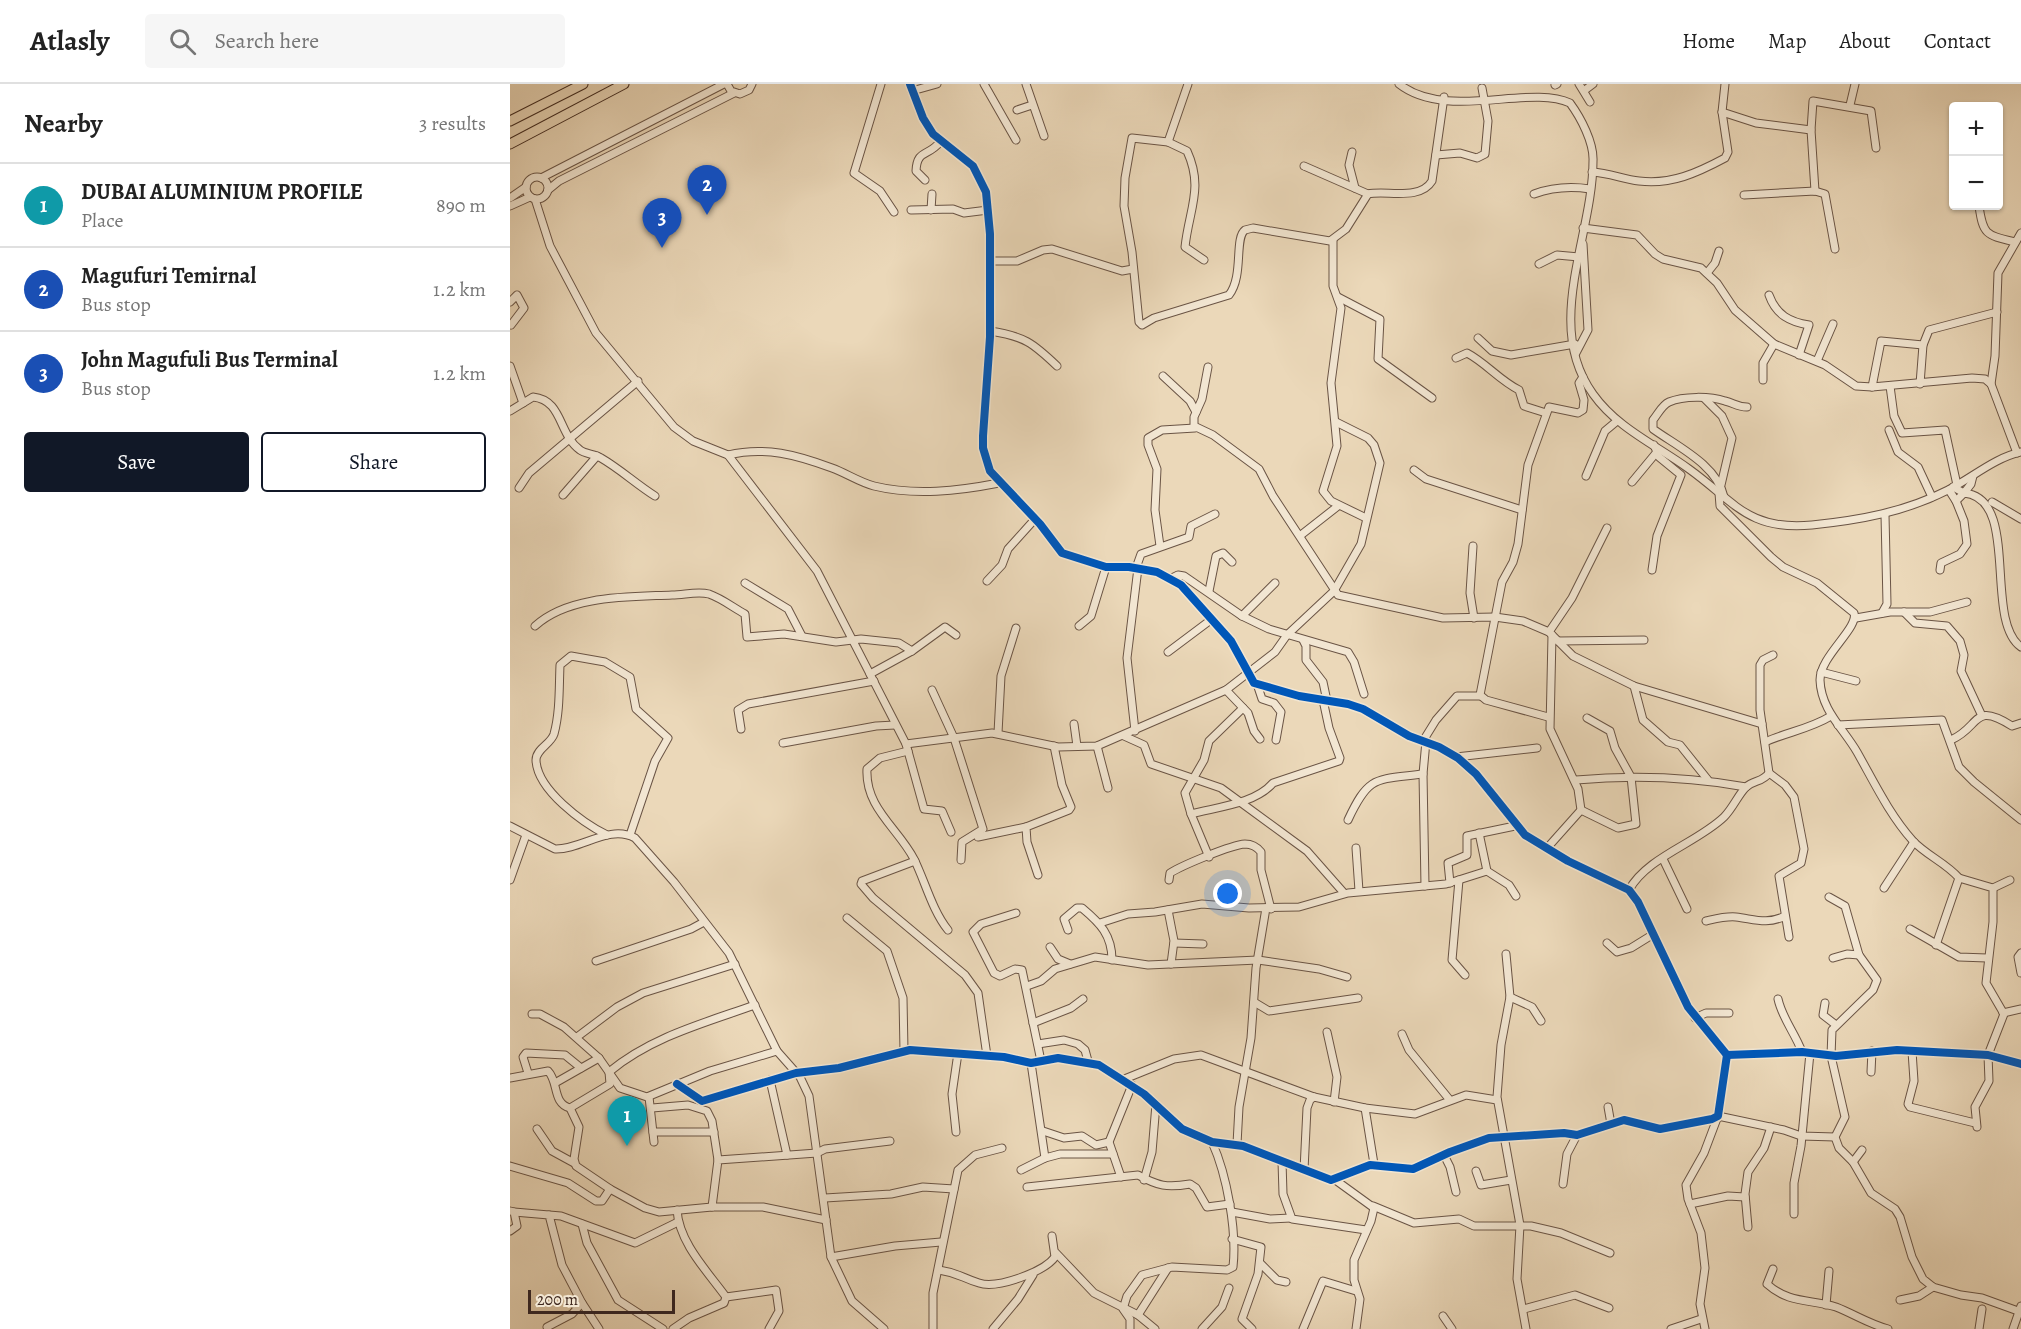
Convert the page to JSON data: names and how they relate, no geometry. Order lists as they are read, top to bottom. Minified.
{"scale_bar":"200 m","page":{"header":"Atlasly","search":"Search here","nav":["Home","Map","About","Contact"],"heading":["Nearby","3 results"],"map_buttons":["+","−"],"list":[{"mark":"1","name":"DUBAI ALUMINIUM PROFILE","note":"Place","value":"890 m"},{"mark":"2","name":"Magufuri Temirnal","note":"Bus stop","value":"1.2 km"},{"mark":"3","name":"John Magufuli Bus Terminal","note":"Bus stop","value":"1.2 km"}],"pins":["2","3","1"],"buttons":["Save","Share"],"scale":"200 m"}}
